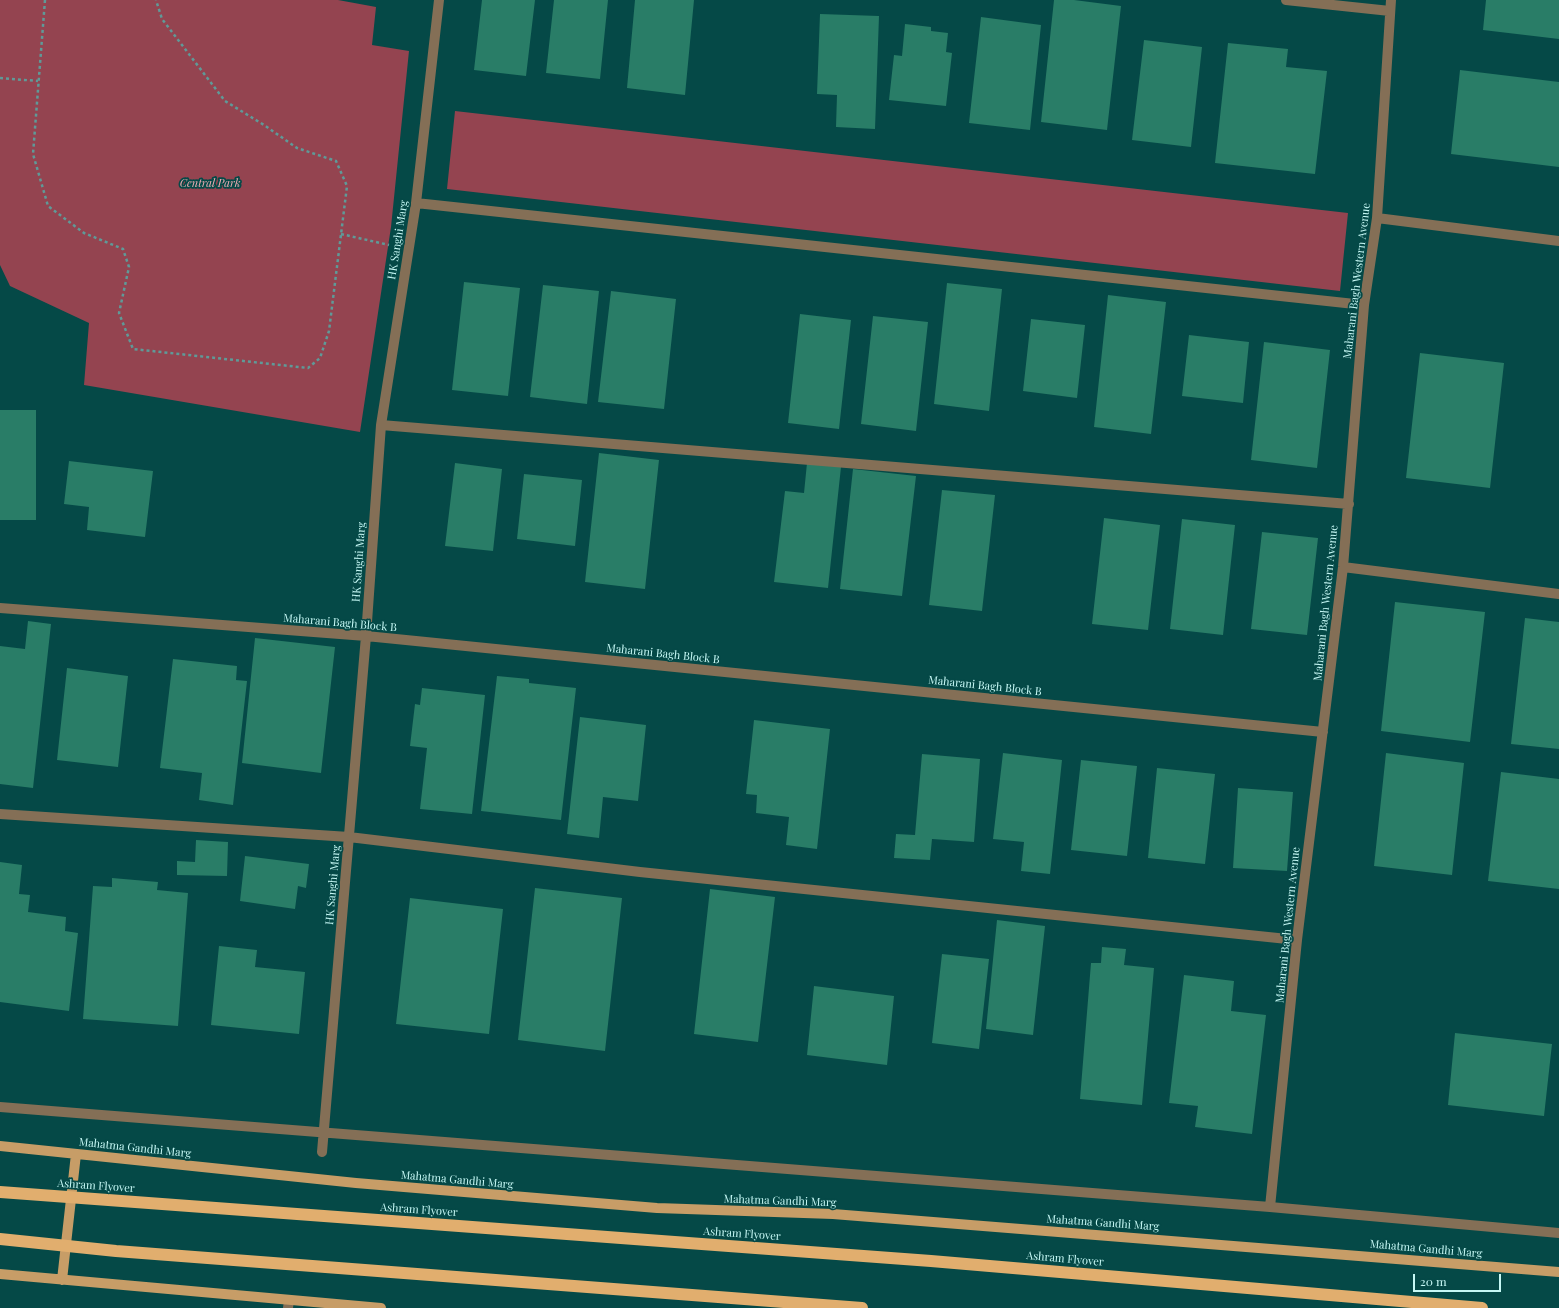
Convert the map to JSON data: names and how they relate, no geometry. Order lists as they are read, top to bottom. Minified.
{"streets":{"highway":["Ashram Flyover"],"main road":["Mahatma Gandhi Marg"],"street":["HK Sanghi Marg","Maharani Bagh Western Avenue","Maharani Bagh Block B"]},"crossings":[["HK Sanghi Marg","Maharani Bagh Block B"],["Maharani Bagh Western Avenue","Maharani Bagh Block B"]],"parks":["Central Park"],"scale_bar":"20 m"}
